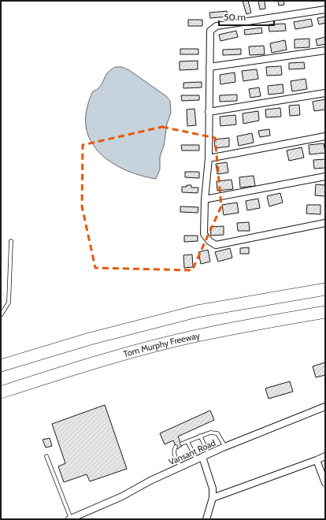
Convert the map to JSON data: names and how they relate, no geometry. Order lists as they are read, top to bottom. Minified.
{"streets":{"highway":["Tom Murphy Freeway"],"street":["Vansant Road"]},"scale_bar":"50 m"}
